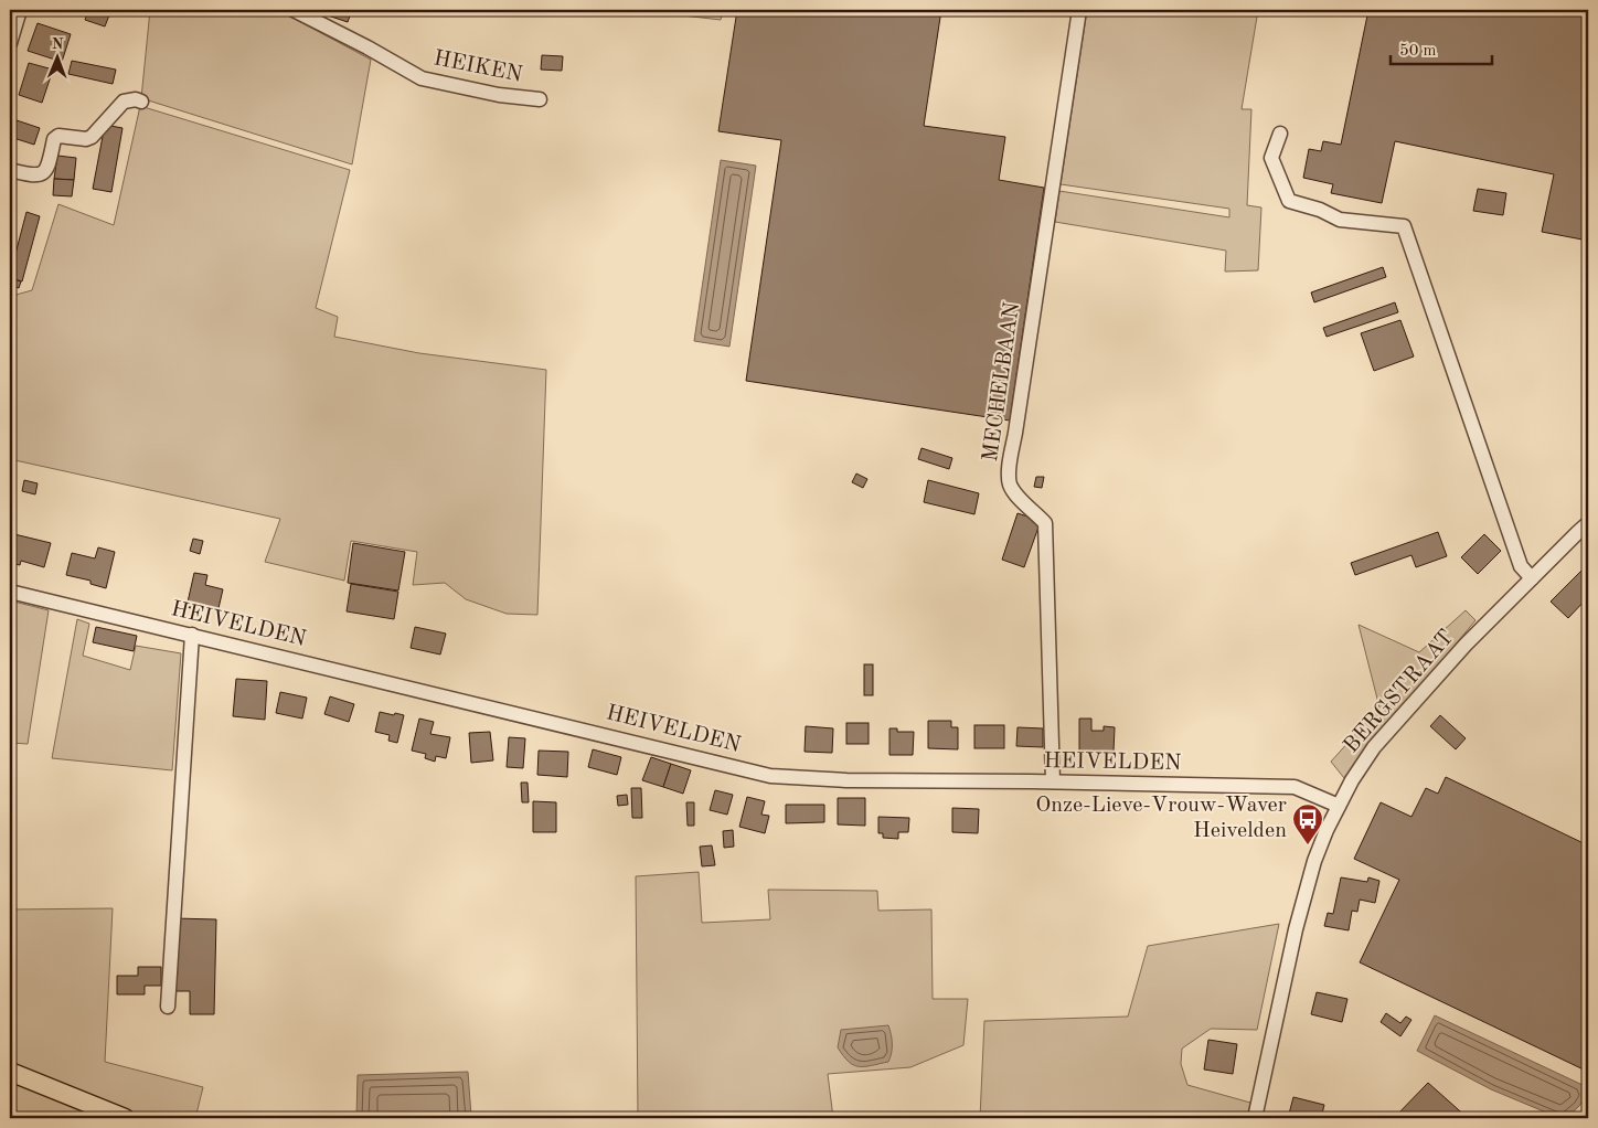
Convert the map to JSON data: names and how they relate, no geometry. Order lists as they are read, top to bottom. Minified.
{"streets":{"street":["HEIKEN","MECHELBAAN","HEIVELDEN","BERGSTRAAT"]},"crossings":[["MECHELBAAN","HEIVELDEN"],["HEIVELDEN","BERGSTRAAT"]],"places":{"bus stop":["Onze-Lieve-Vrouw-Waver Heivelden"]},"scale_bar":"50 m","north":"top"}
